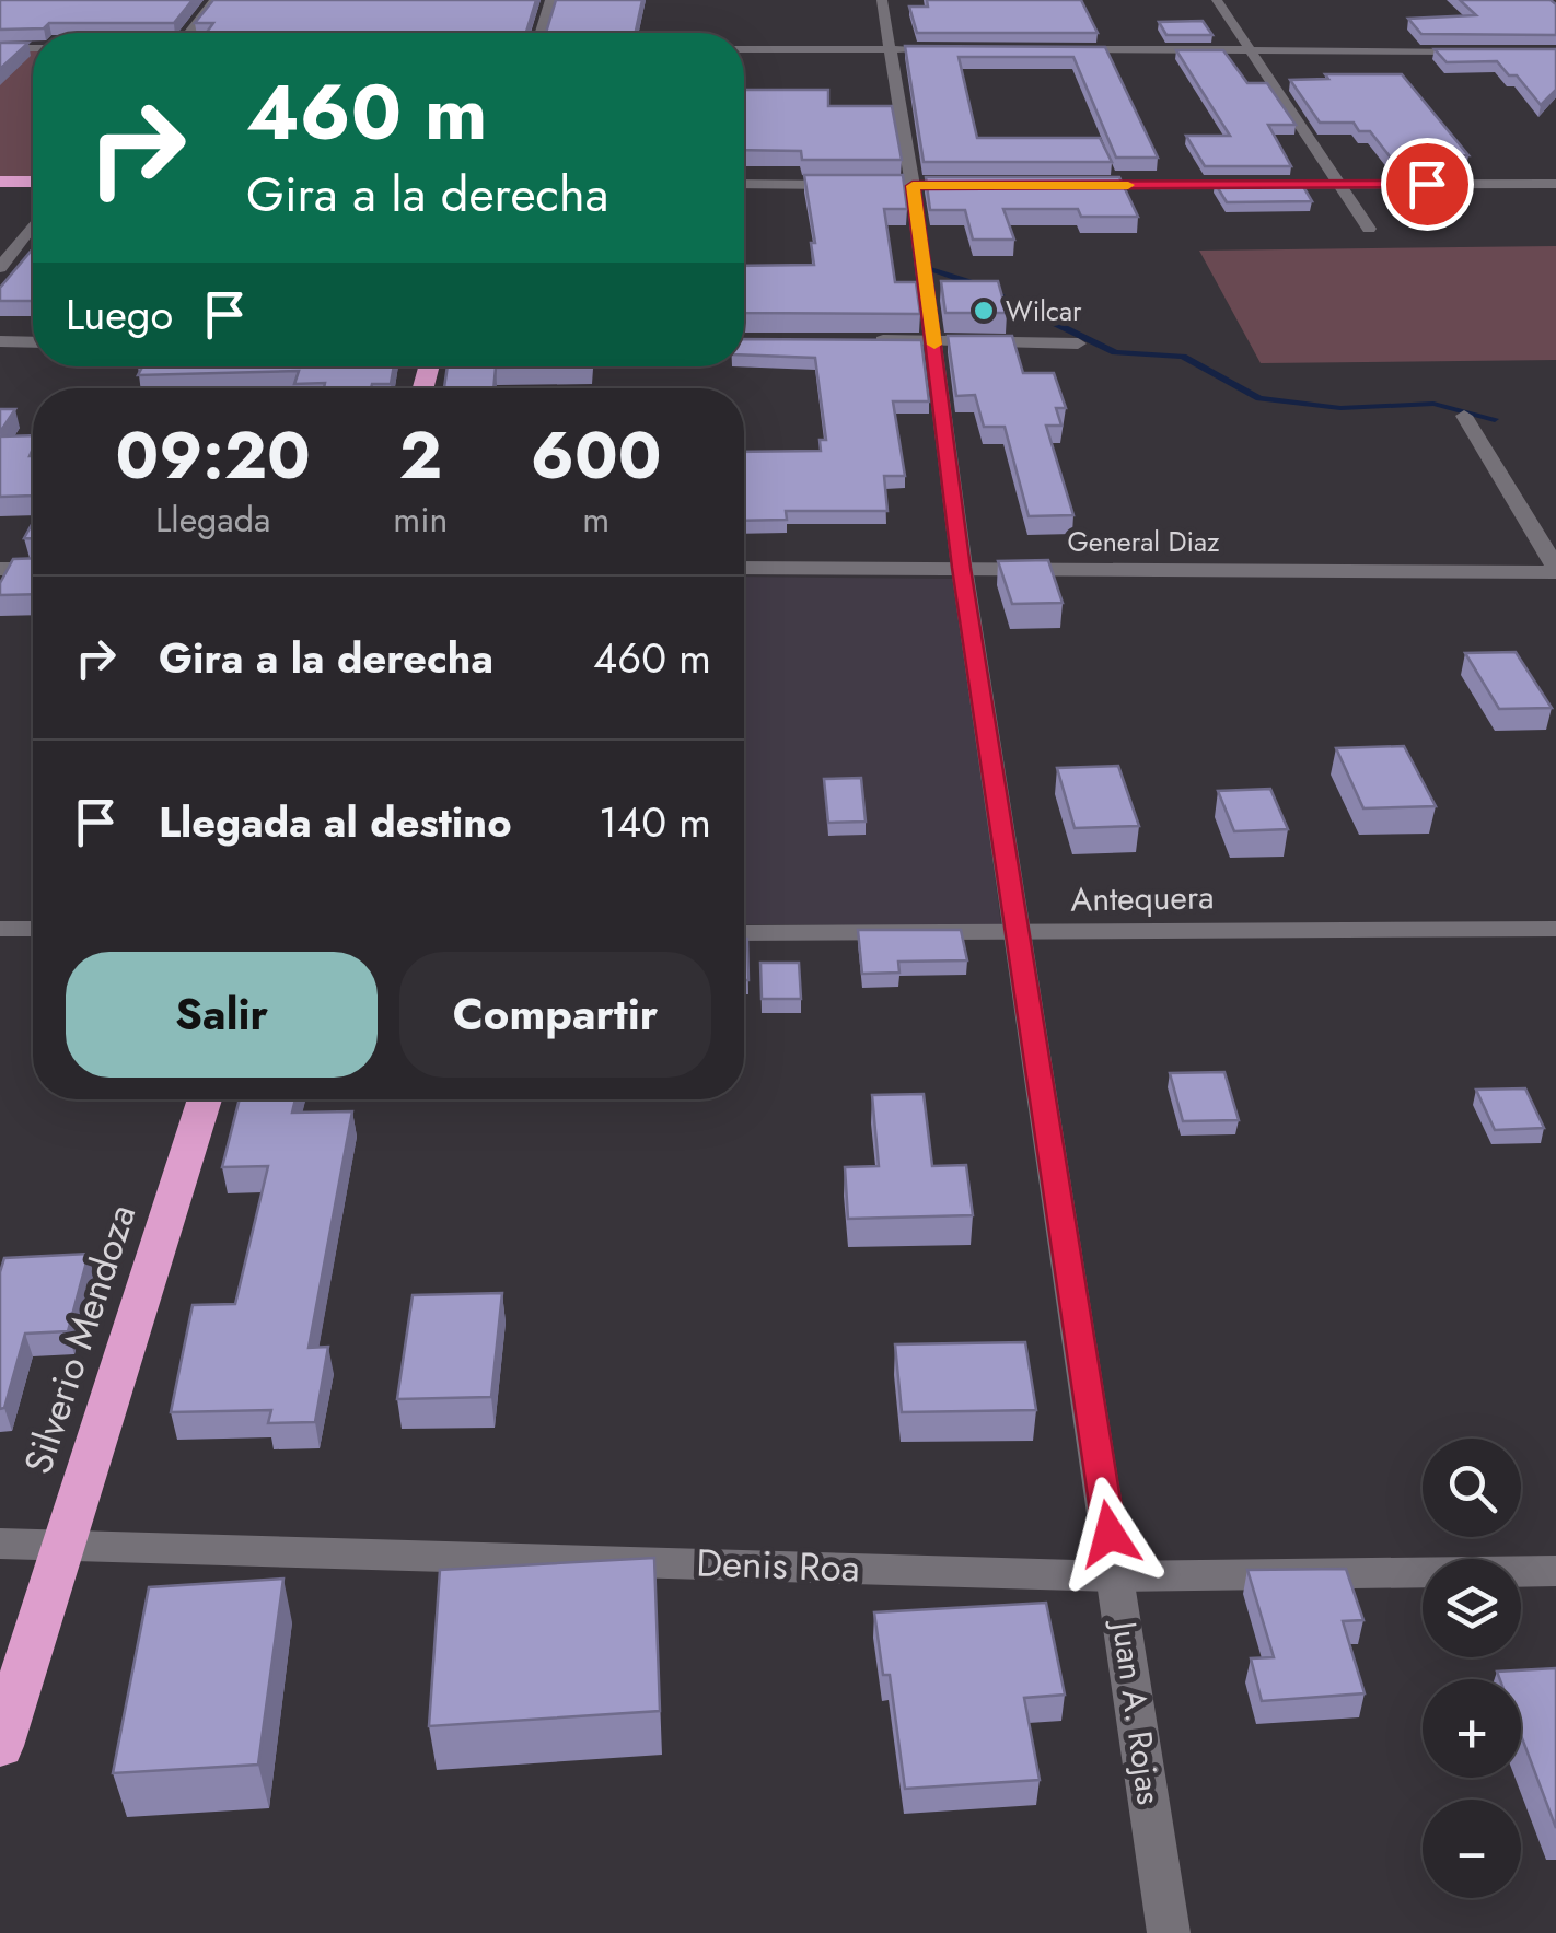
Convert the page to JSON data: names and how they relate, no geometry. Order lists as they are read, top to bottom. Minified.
{"streets":{"highway":["Silverio Mendoza"],"street":["General Diaz","Antequera","Denis Roa","Juan A. Rojas"]},"crossings":[["General Diaz","Juan A. Rojas"],["Antequera","Juan A. Rojas"],["Silverio Mendoza","Denis Roa"],["Denis Roa","Juan A. Rojas"]],"places":["Wilcar"],"page":{"turn":["460 m","Gira a la derecha"],"then":"Luego","eta":["09:20","Llegada","2","min","600","m"],"list":[{"name":"Gira a la derecha","value":"460 m"},{"name":"Llegada al destino","value":"140 m"}],"buttons":["Salir","Compartir"],"map_buttons":["+","−"]}}
